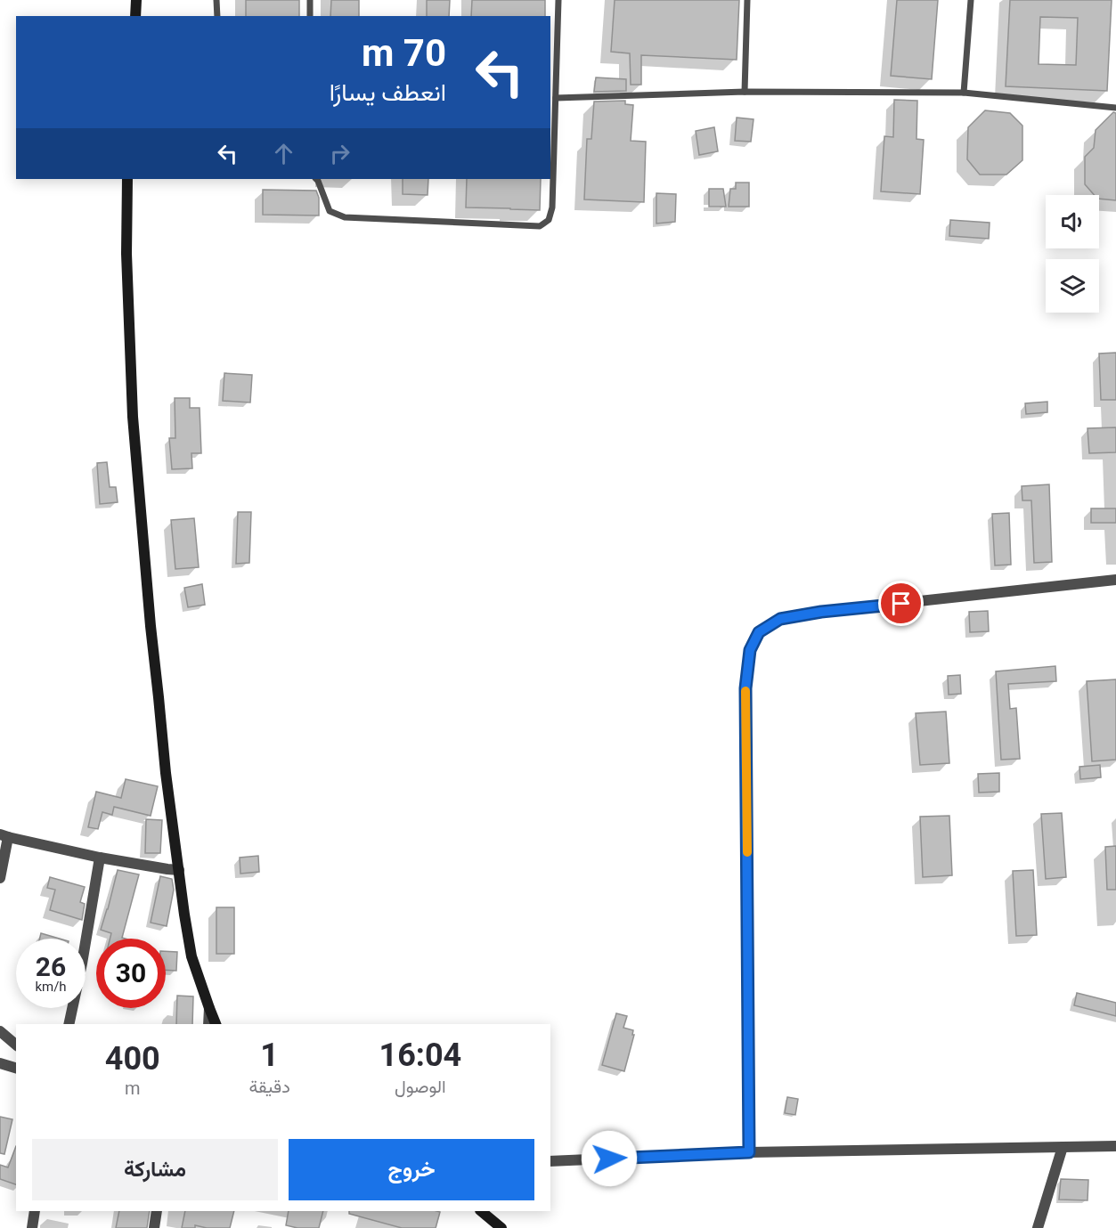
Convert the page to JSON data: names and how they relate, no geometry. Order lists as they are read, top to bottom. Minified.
{"page":{"turn":["70 m","انعطف يسارًا"],"speed":"26 km/h","limit":"30","eta":["16:04","الوصول","1","دقيقة","400","m"],"buttons":["خروج","مشاركة"]}}
